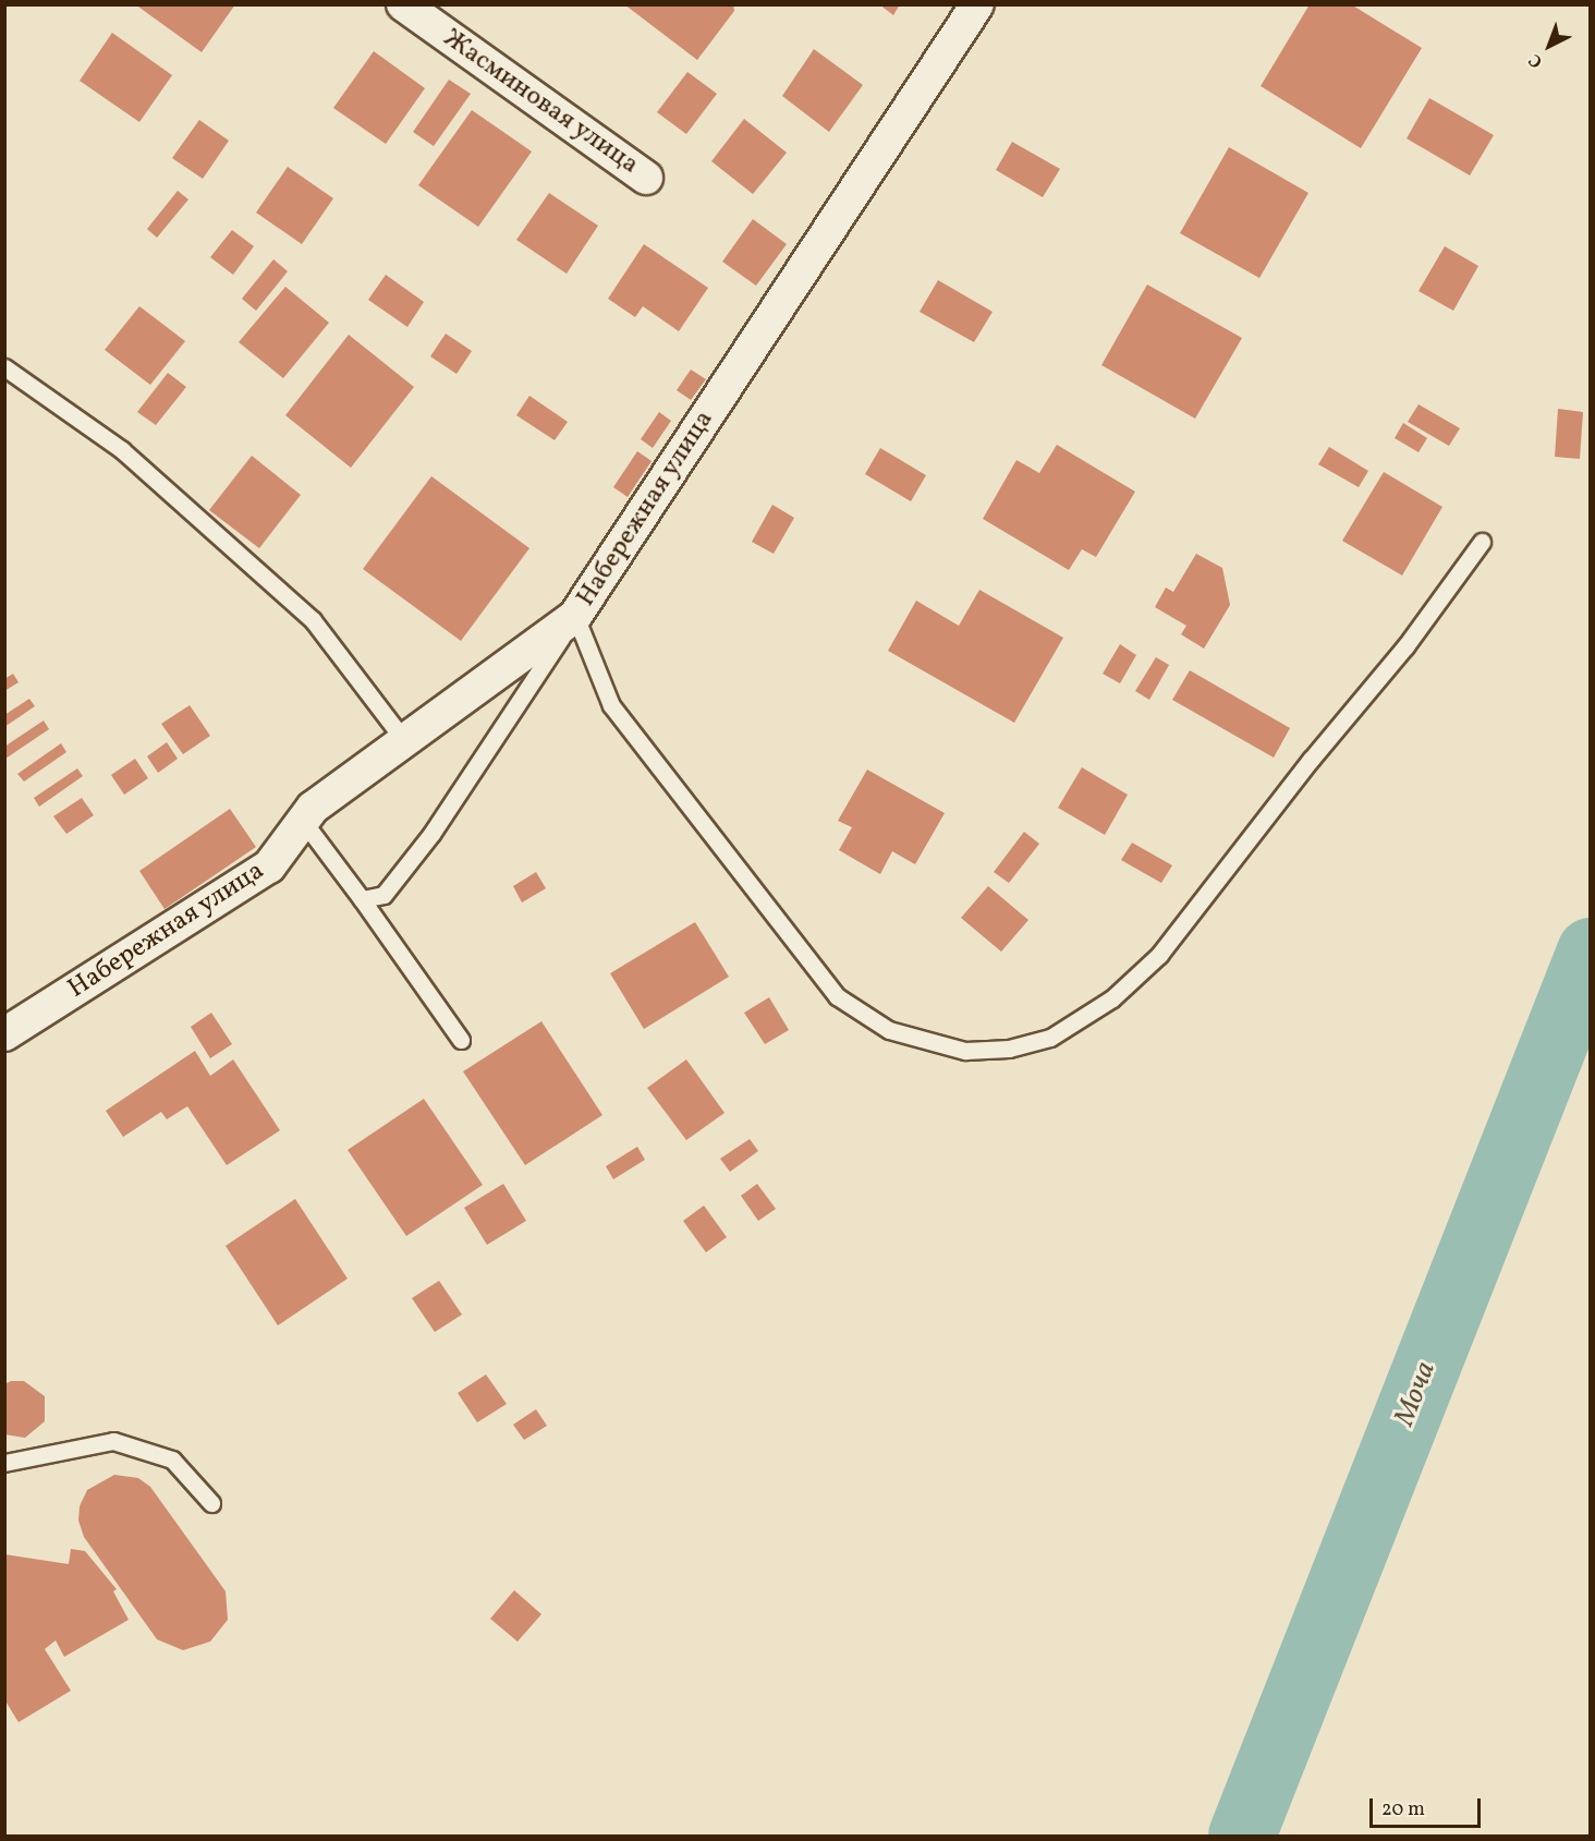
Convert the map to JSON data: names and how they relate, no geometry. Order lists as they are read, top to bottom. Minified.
{"streets":{"street":["Жасминовая улица","Набережная улица"]},"water":["Моча"],"scale_bar":"20 m","north":"bottom left"}
